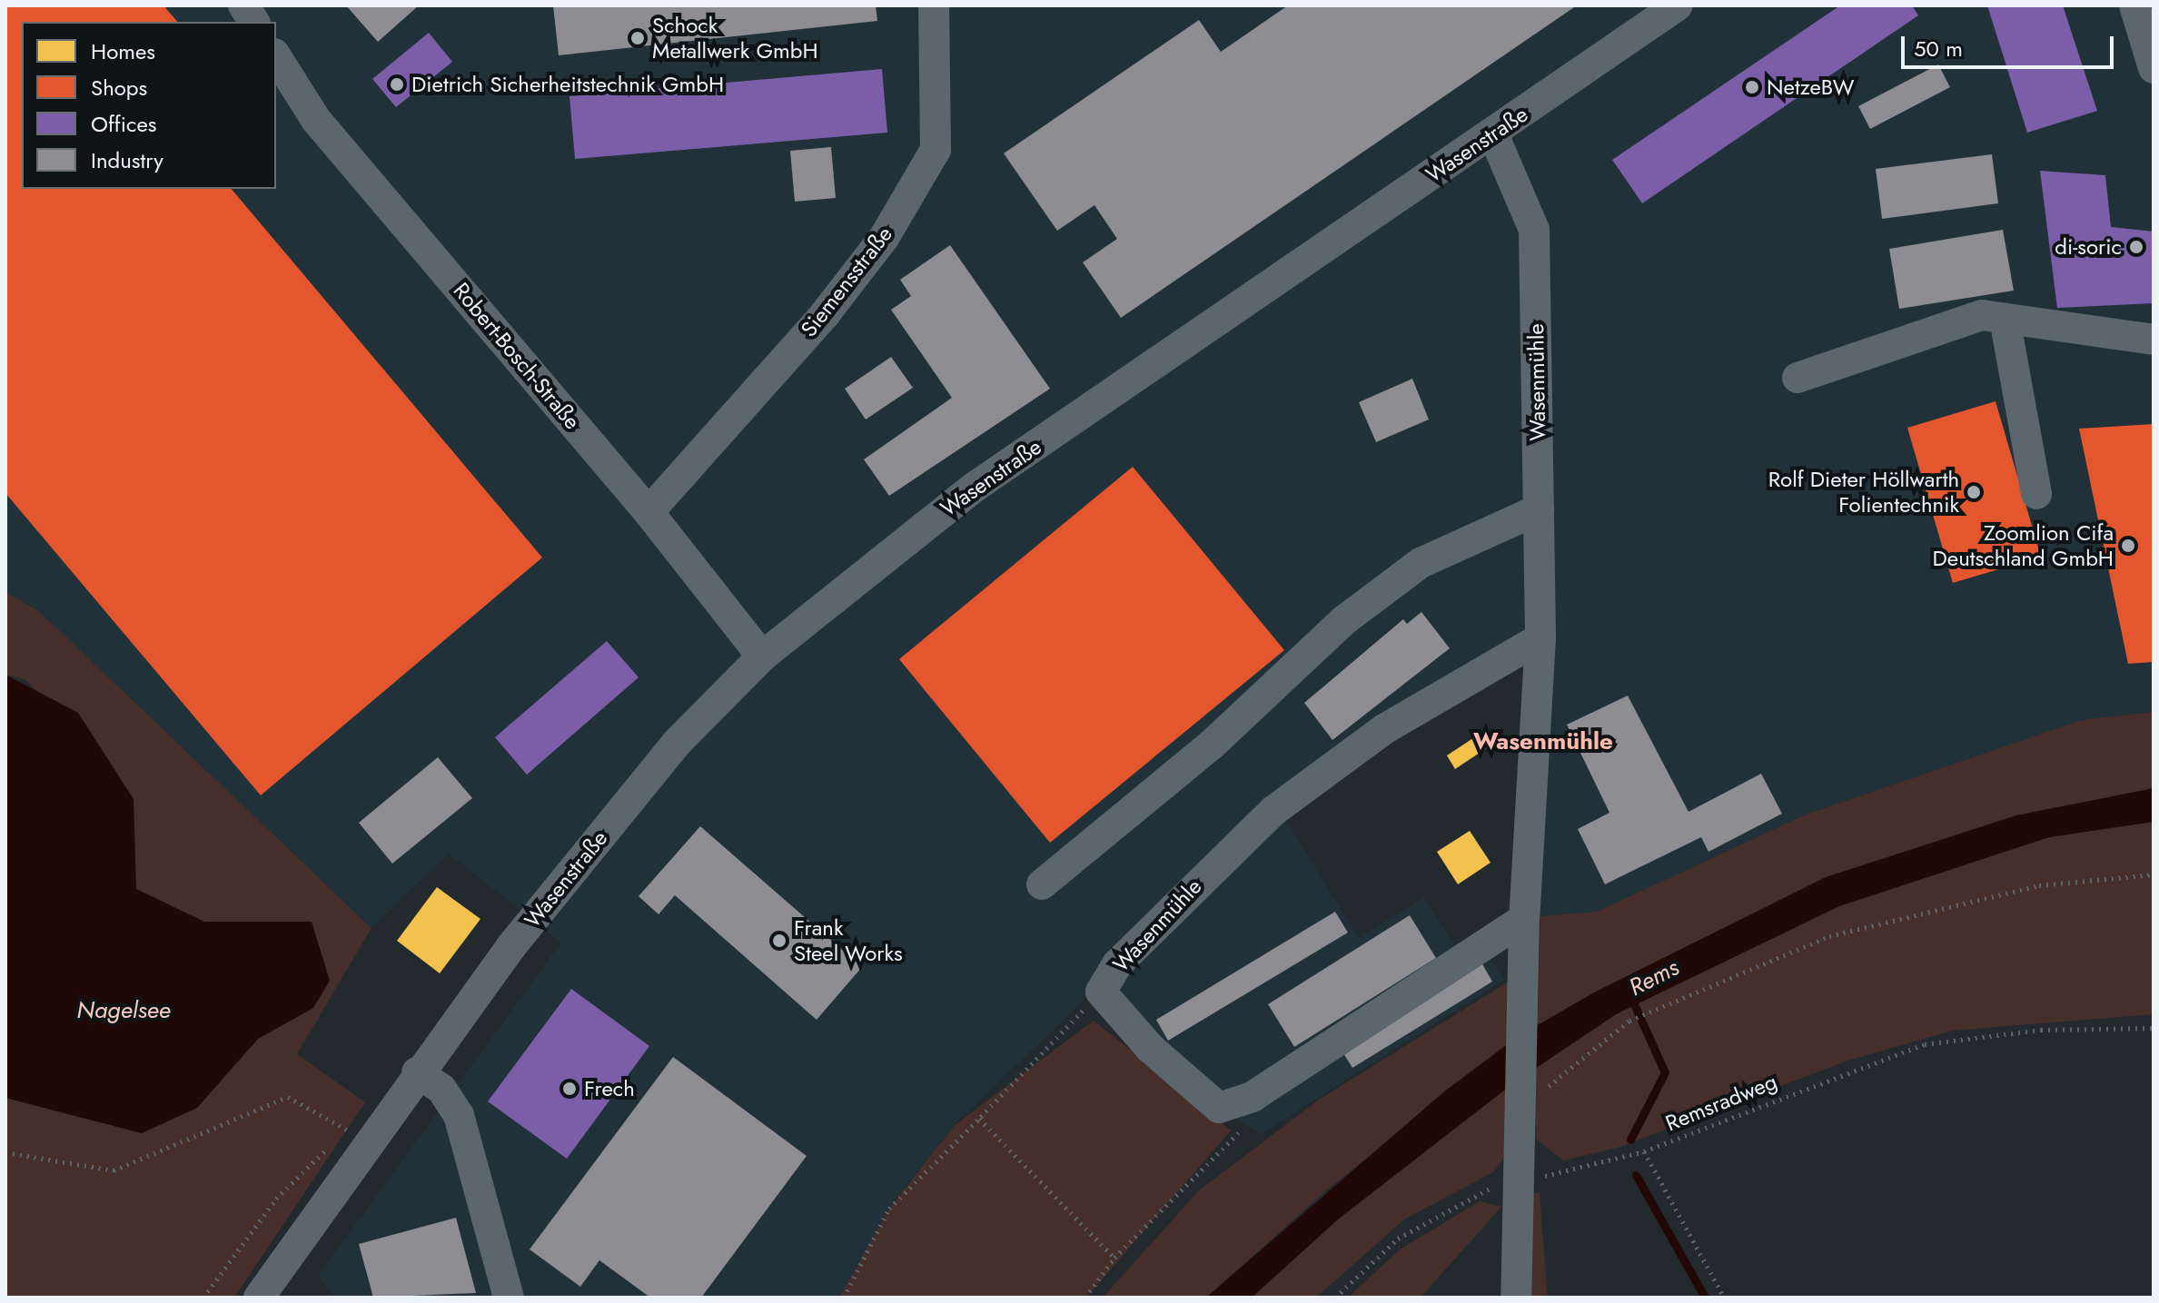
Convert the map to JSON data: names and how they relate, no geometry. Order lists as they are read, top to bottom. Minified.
{"streets":{"street":["Wasenstraße","Siemensstraße","Robert-Bosch-Straße","Wasenmühle"],"path":["Remsradweg"]},"crossings":[["Wasenstraße","Robert-Bosch-Straße"],["Wasenstraße","Wasenmühle"],["Siemensstraße","Robert-Bosch-Straße"],["Wasenmühle","Remsradweg"]],"districts":["Wasenmühle"],"water":["Rems","Nagelsee"],"places":["Schock Metallwerk GmbH","Dietrich Sicherheitstechnik GmbH","NetzeBW","di-soric","Rolf Dieter Höllwarth Folientechnik","Zoomlion Cifa Deutschland GmbH","Frank Steel Works","Frech"],"legend":["Homes","Shops","Offices","Industry"],"scale_bar":"50 m"}
